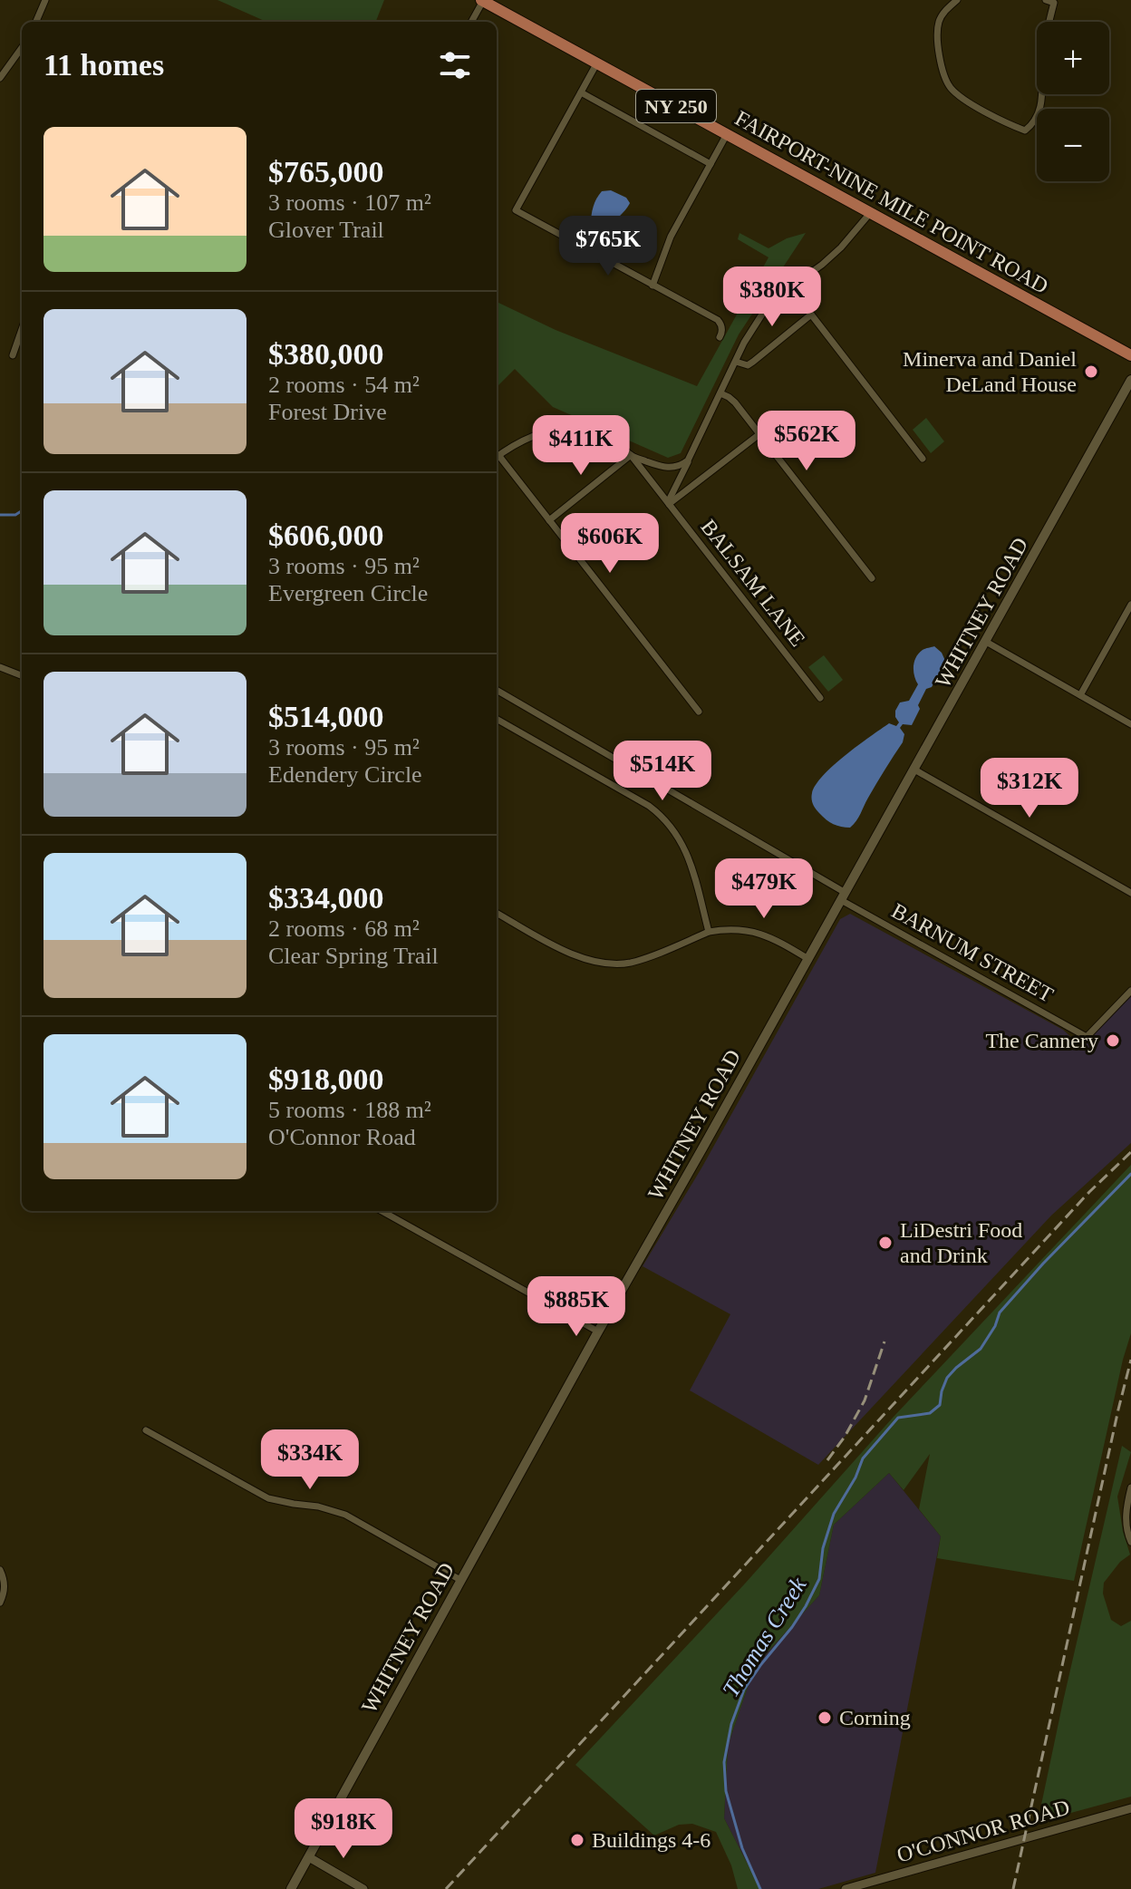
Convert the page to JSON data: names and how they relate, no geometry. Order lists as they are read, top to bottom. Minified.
{"streets":{"main road":["NY 250","FAIRPORT-NINE MILE POINT ROAD","WHITNEY ROAD"],"street":["BALSAM LANE","BARNUM STREET","O'CONNOR ROAD"]},"crossings":[["WHITNEY ROAD","BARNUM STREET"]],"water":["Thomas Creek"],"places":["Minerva and Daniel DeLand House","The Cannery","LiDestri Food and Drink","Corning","Buildings 4-6"],"page":{"map_buttons":["+","−"],"heading":"11 homes","list":[{"name":"$765,000","note":"3 rooms · 107 m² · Glover Trail"},{"name":"$380,000","note":"2 rooms · 54 m² · Forest Drive"},{"name":"$606,000","note":"3 rooms · 95 m² · Evergreen Circle"},{"name":"$514,000","note":"3 rooms · 95 m² · Edendery Circle"},{"name":"$334,000","note":"2 rooms · 68 m² · Clear Spring Trail"},{"name":"$918,000","note":"5 rooms · 188 m² · O'Connor Road"}],"price":["$765K","$380K","$562K","$411K","$606K","$514K","$312K","$479K","$885K","$334K","$918K"]}}
